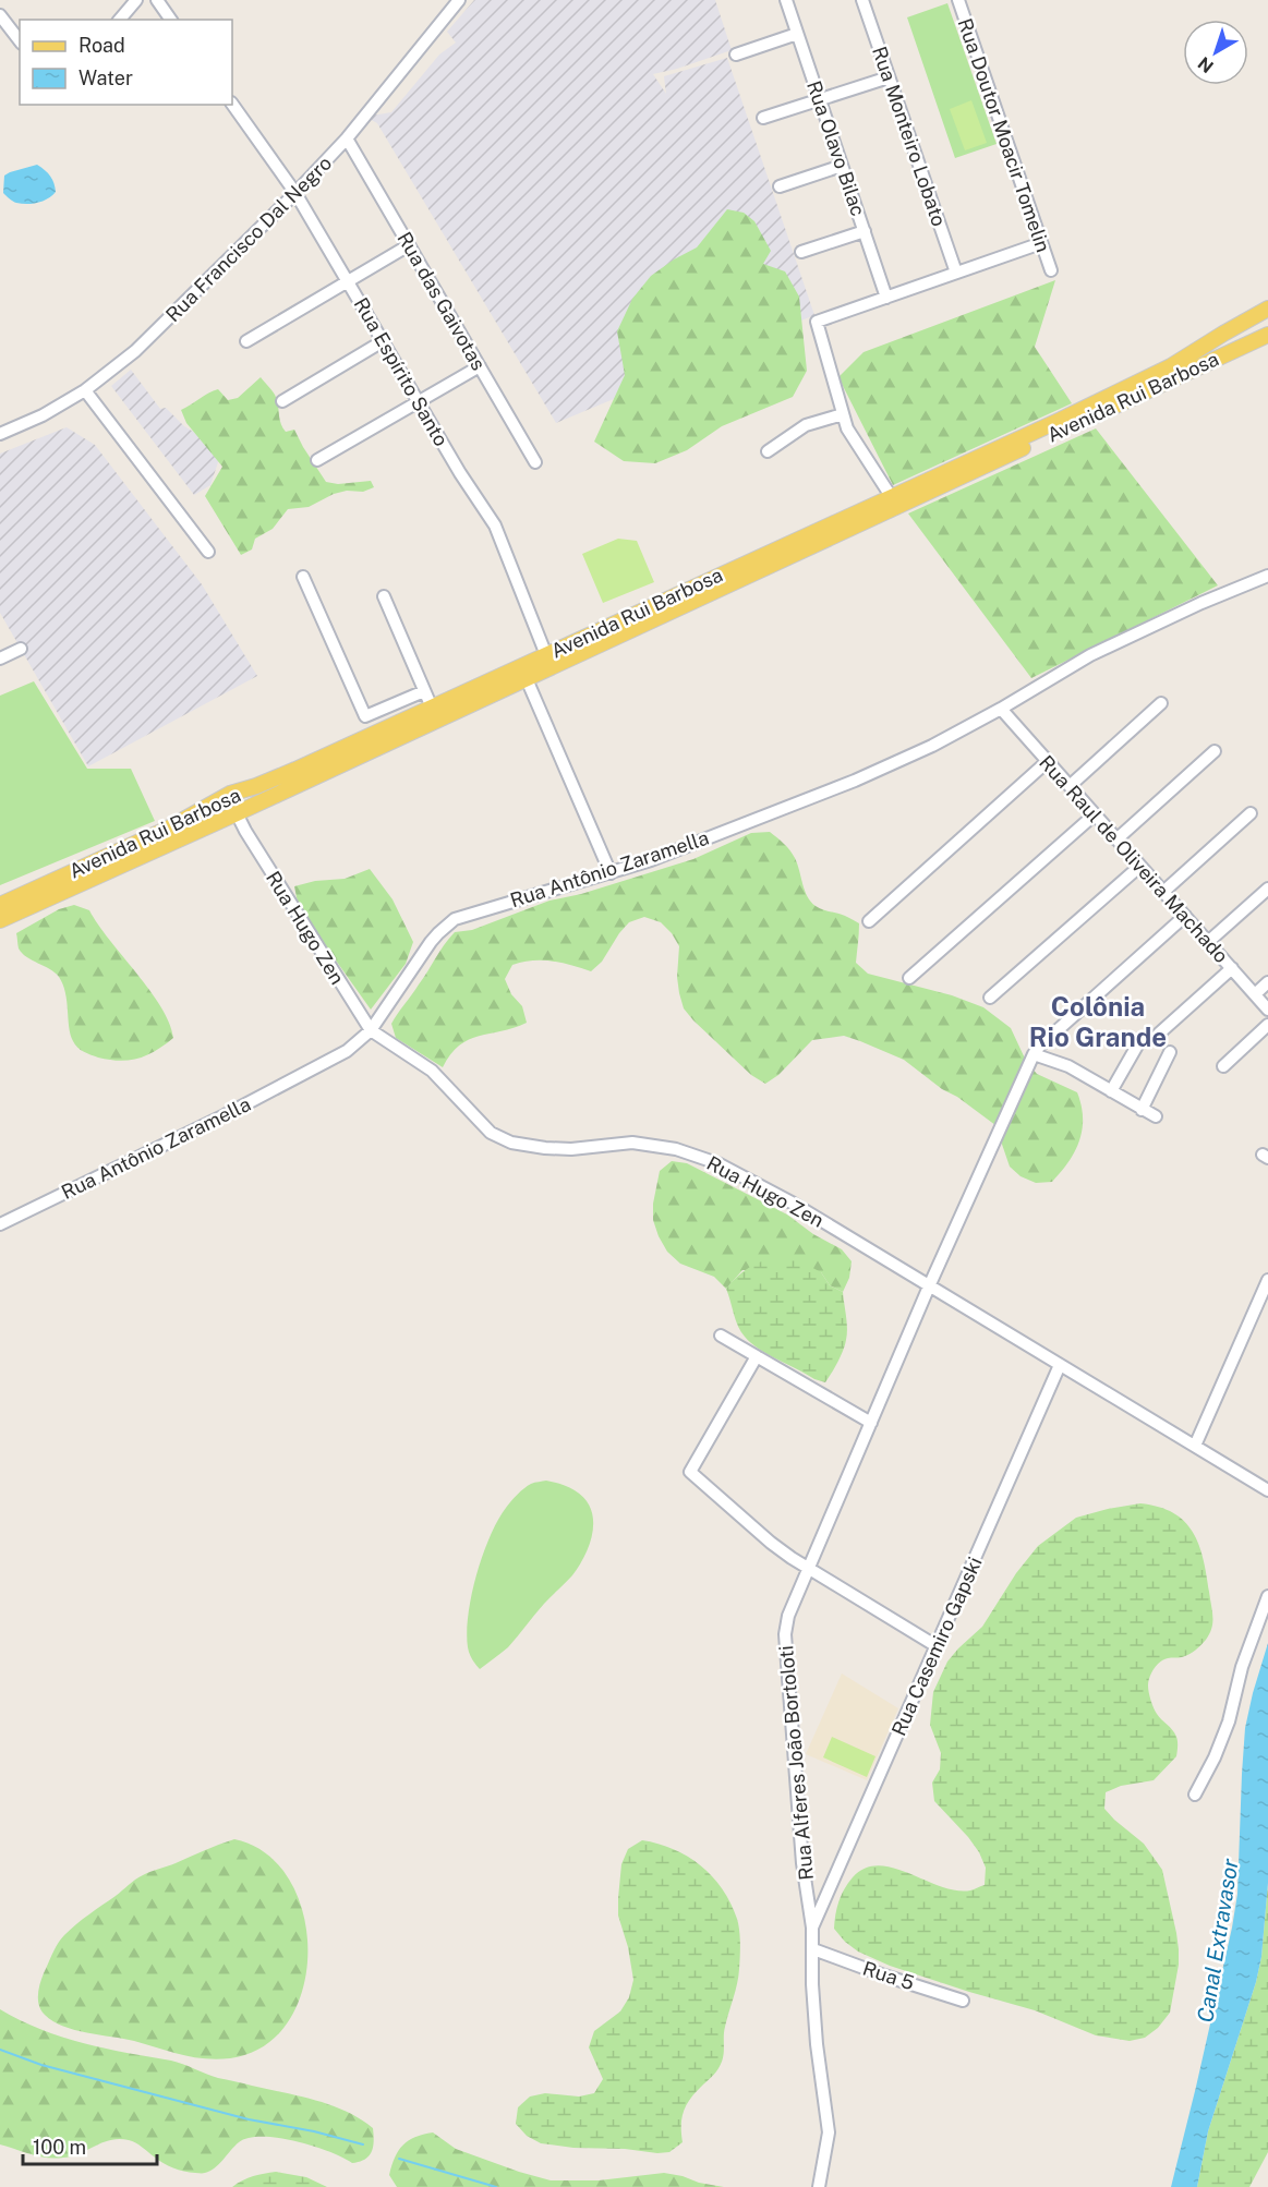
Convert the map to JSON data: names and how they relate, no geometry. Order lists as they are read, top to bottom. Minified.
{"streets":{"main road":["Avenida Rui Barbosa"],"street":["Rua Doutor Moacir Tomelin","Rua Monteiro Lobato","Rua Olavo Bilac","Rua Francisco Dal Negro","Rua das Gaivotas","Rua Espírito Santo","Rua Raul de Oliveira Machado","Rua Antônio Zaramella","Rua Hugo Zen","Rua Casemiro Gapski","Rua Alferes João Bortoloti","Rua 5"]},"crossings":[["Rua Francisco Dal Negro","Rua das Gaivotas"],["Rua Francisco Dal Negro","Rua Espírito Santo"],["Rua Espírito Santo","Avenida Rui Barbosa"],["Avenida Rui Barbosa","Rua Hugo Zen"],["Rua Raul de Oliveira Machado","Rua Antônio Zaramella"],["Rua Antônio Zaramella","Rua Hugo Zen"],["Rua Hugo Zen","Rua Casemiro Gapski"],["Rua Hugo Zen","Rua Alferes João Bortoloti"],["Rua Casemiro Gapski","Rua Alferes João Bortoloti"],["Rua Alferes João Bortoloti","Rua 5"]],"districts":["Colônia Rio Grande"],"water":["Canal Extravasor"],"legend":["Road","Water"],"scale_bar":"100 m","north":"bottom left"}
